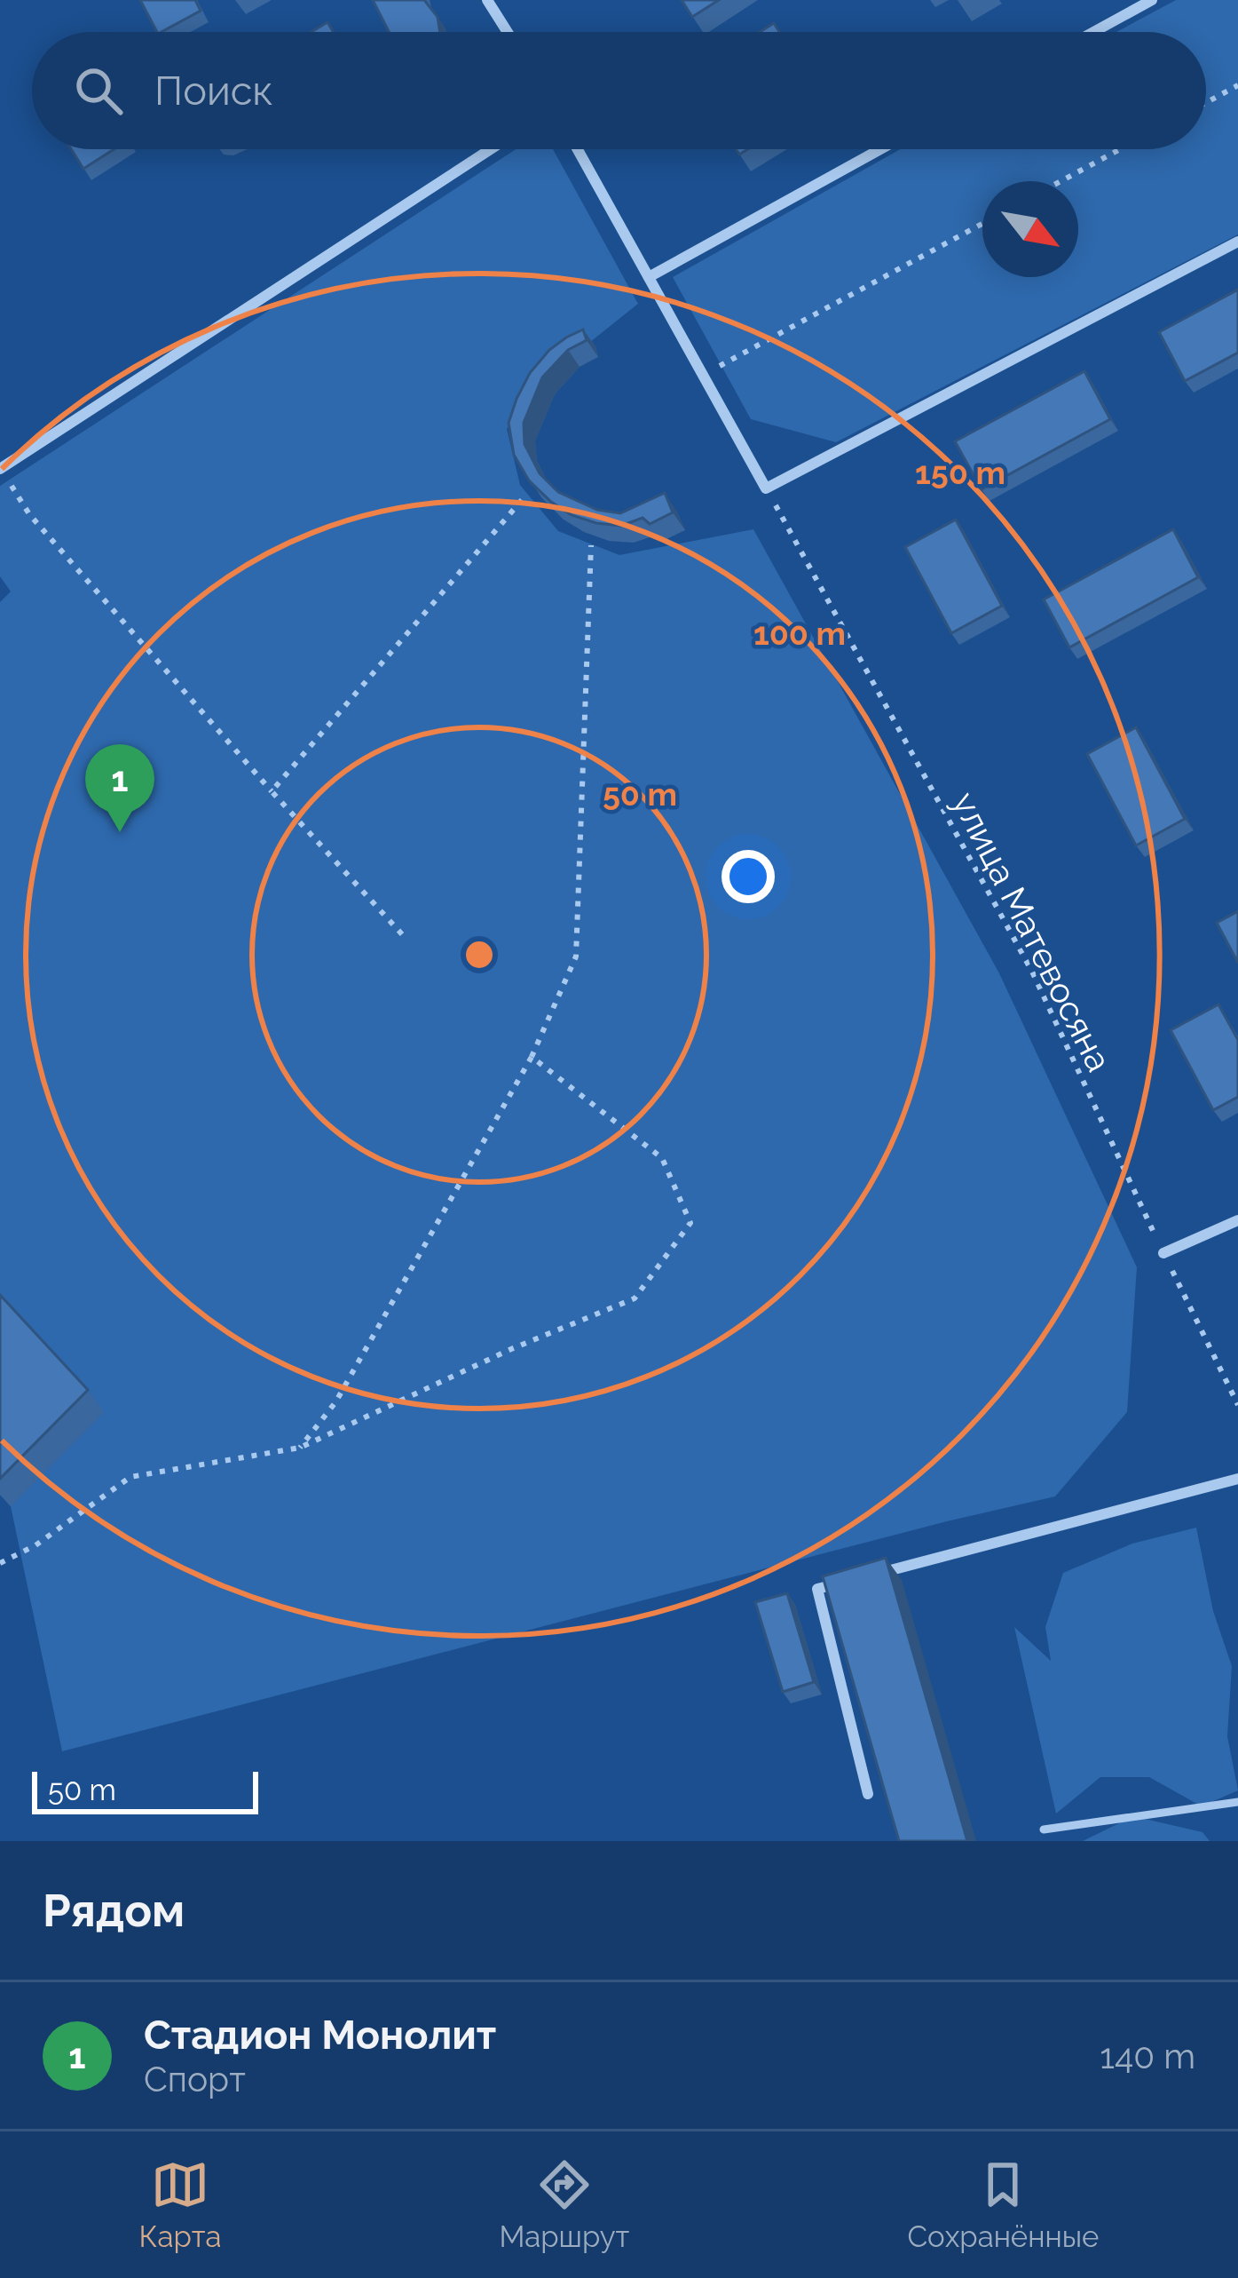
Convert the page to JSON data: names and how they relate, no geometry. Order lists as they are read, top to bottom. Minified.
{"streets":{"path":["улица Матевосяна"]},"scale_bar":"50 m","north":"bottom right","page":{"search":"Поиск","pins":"1","scale":"50 m","heading":"Рядом","list":[{"mark":"1","name":"Стадион Монолит","note":"Спорт","value":"140 m"}],"nav":["Карта","Маршрут","Сохранённые"]},"rings":["150 m","100 m","50 m"]}
